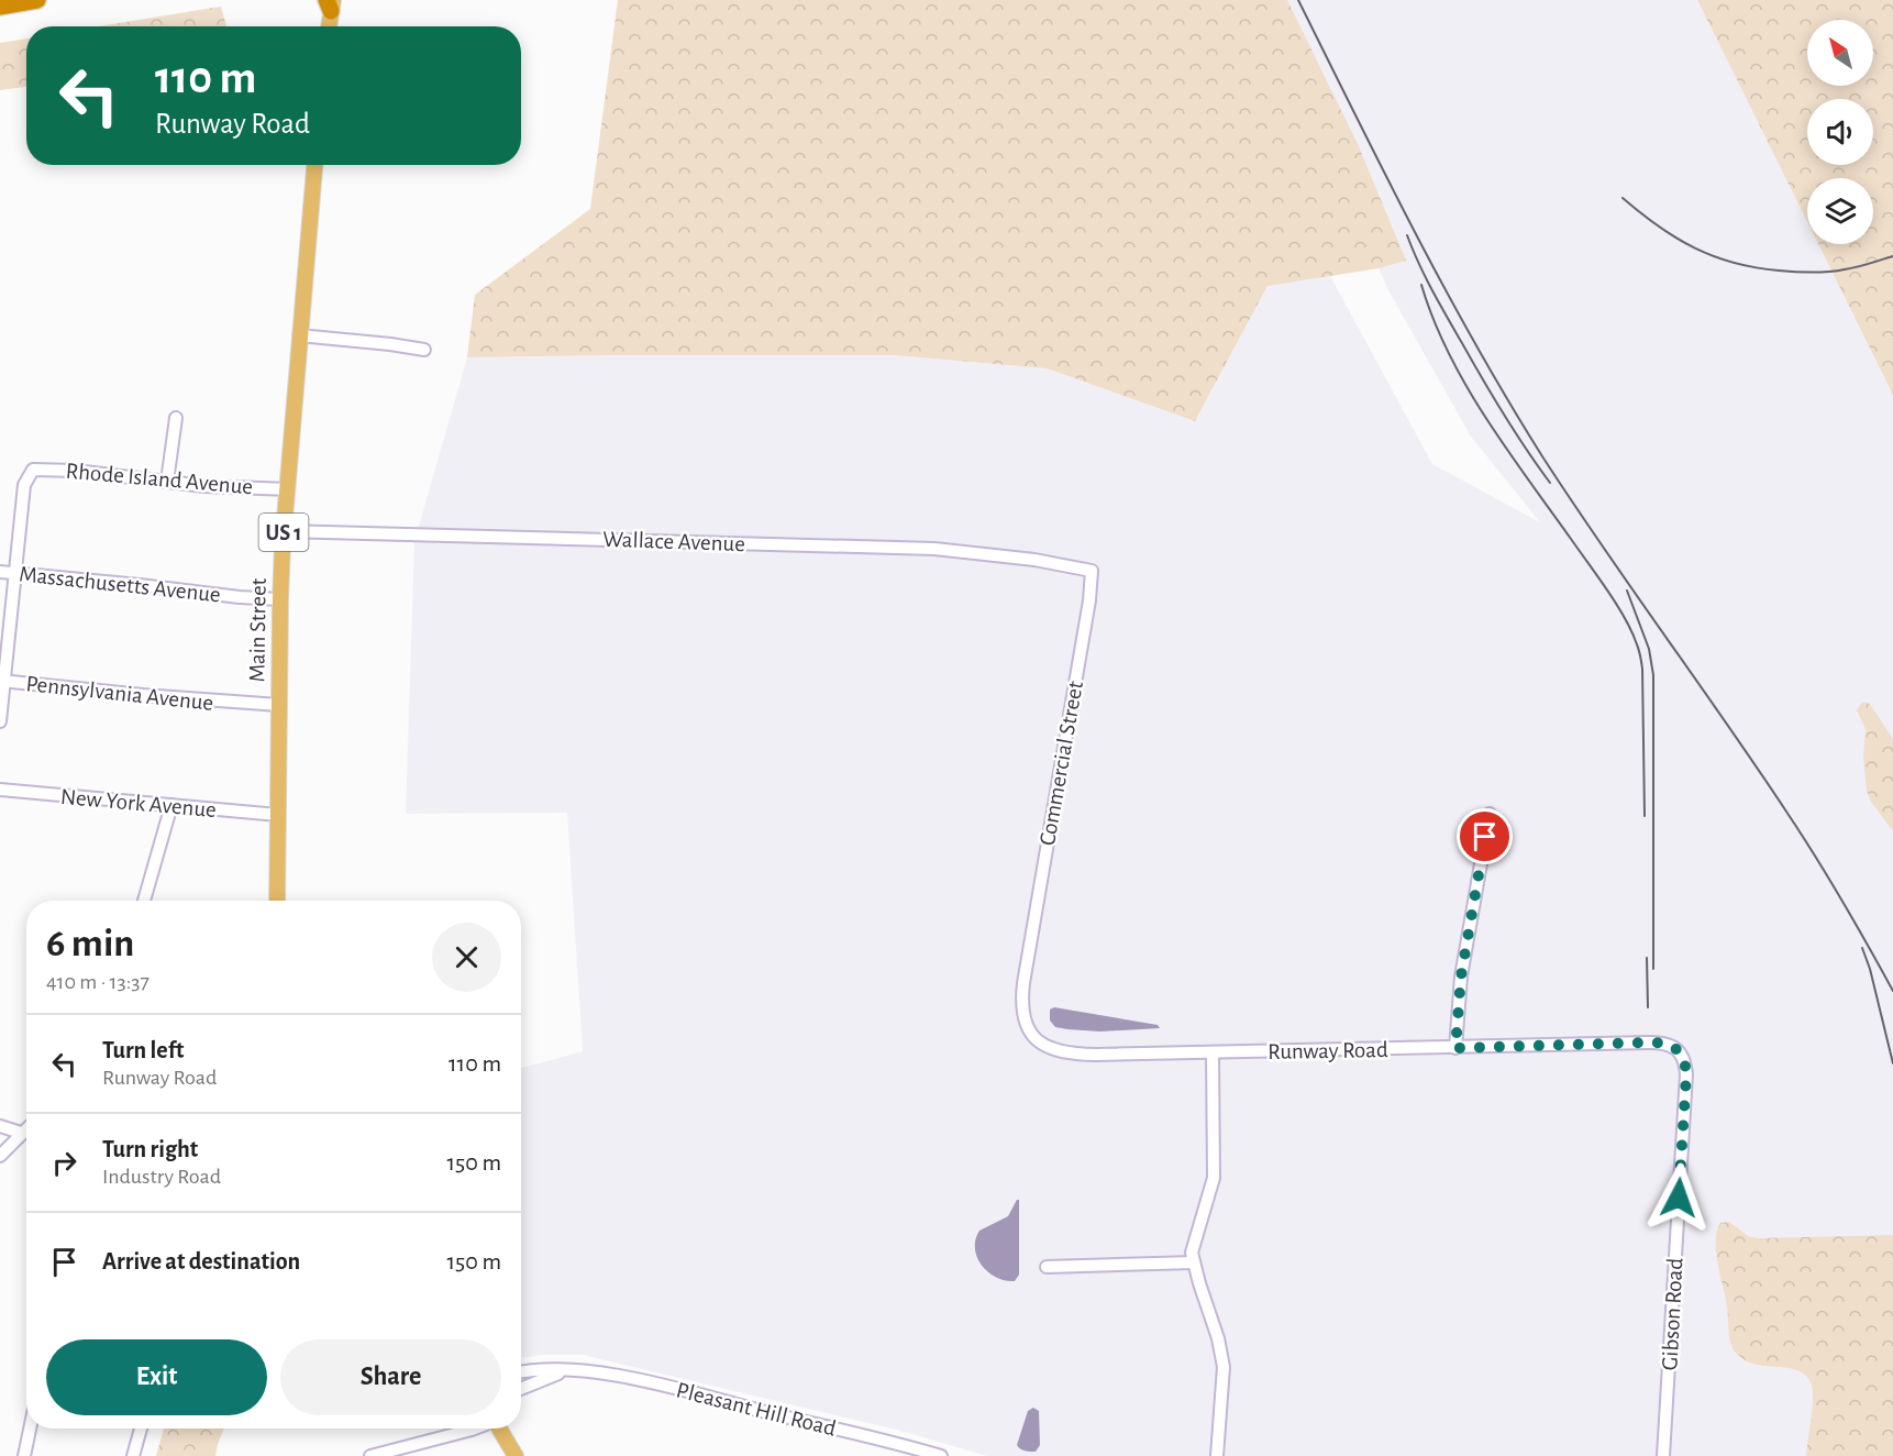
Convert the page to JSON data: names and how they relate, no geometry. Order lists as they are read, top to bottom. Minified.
{"streets":{"main road":["US 1","Main Street"],"street":["Rhode Island Avenue","Wallace Avenue","Massachusetts Avenue","Pennsylvania Avenue","Commercial Street","New York Avenue","Runway Road","Gibson Road","Pleasant Hill Road"]},"crossings":[["Rhode Island Avenue","Massachusetts Avenue"],["Rhode Island Avenue","Main Street"],["Wallace Avenue","Main Street"],["Wallace Avenue","Commercial Street"],["Massachusetts Avenue","Main Street"],["Main Street","Pennsylvania Avenue"],["Main Street","New York Avenue"],["Commercial Street","Runway Road"],["Runway Road","Gibson Road"]],"north":"top left","page":{"turn":["110 m","Runway Road"],"heading":["6 min","410 m · 13:37"],"list":[{"name":"Turn left","note":"Runway Road","value":"110 m"},{"name":"Turn right","note":"Industry Road","value":"150 m"},{"name":"Arrive at destination","value":"150 m"}],"buttons":["Exit","Share"]}}
